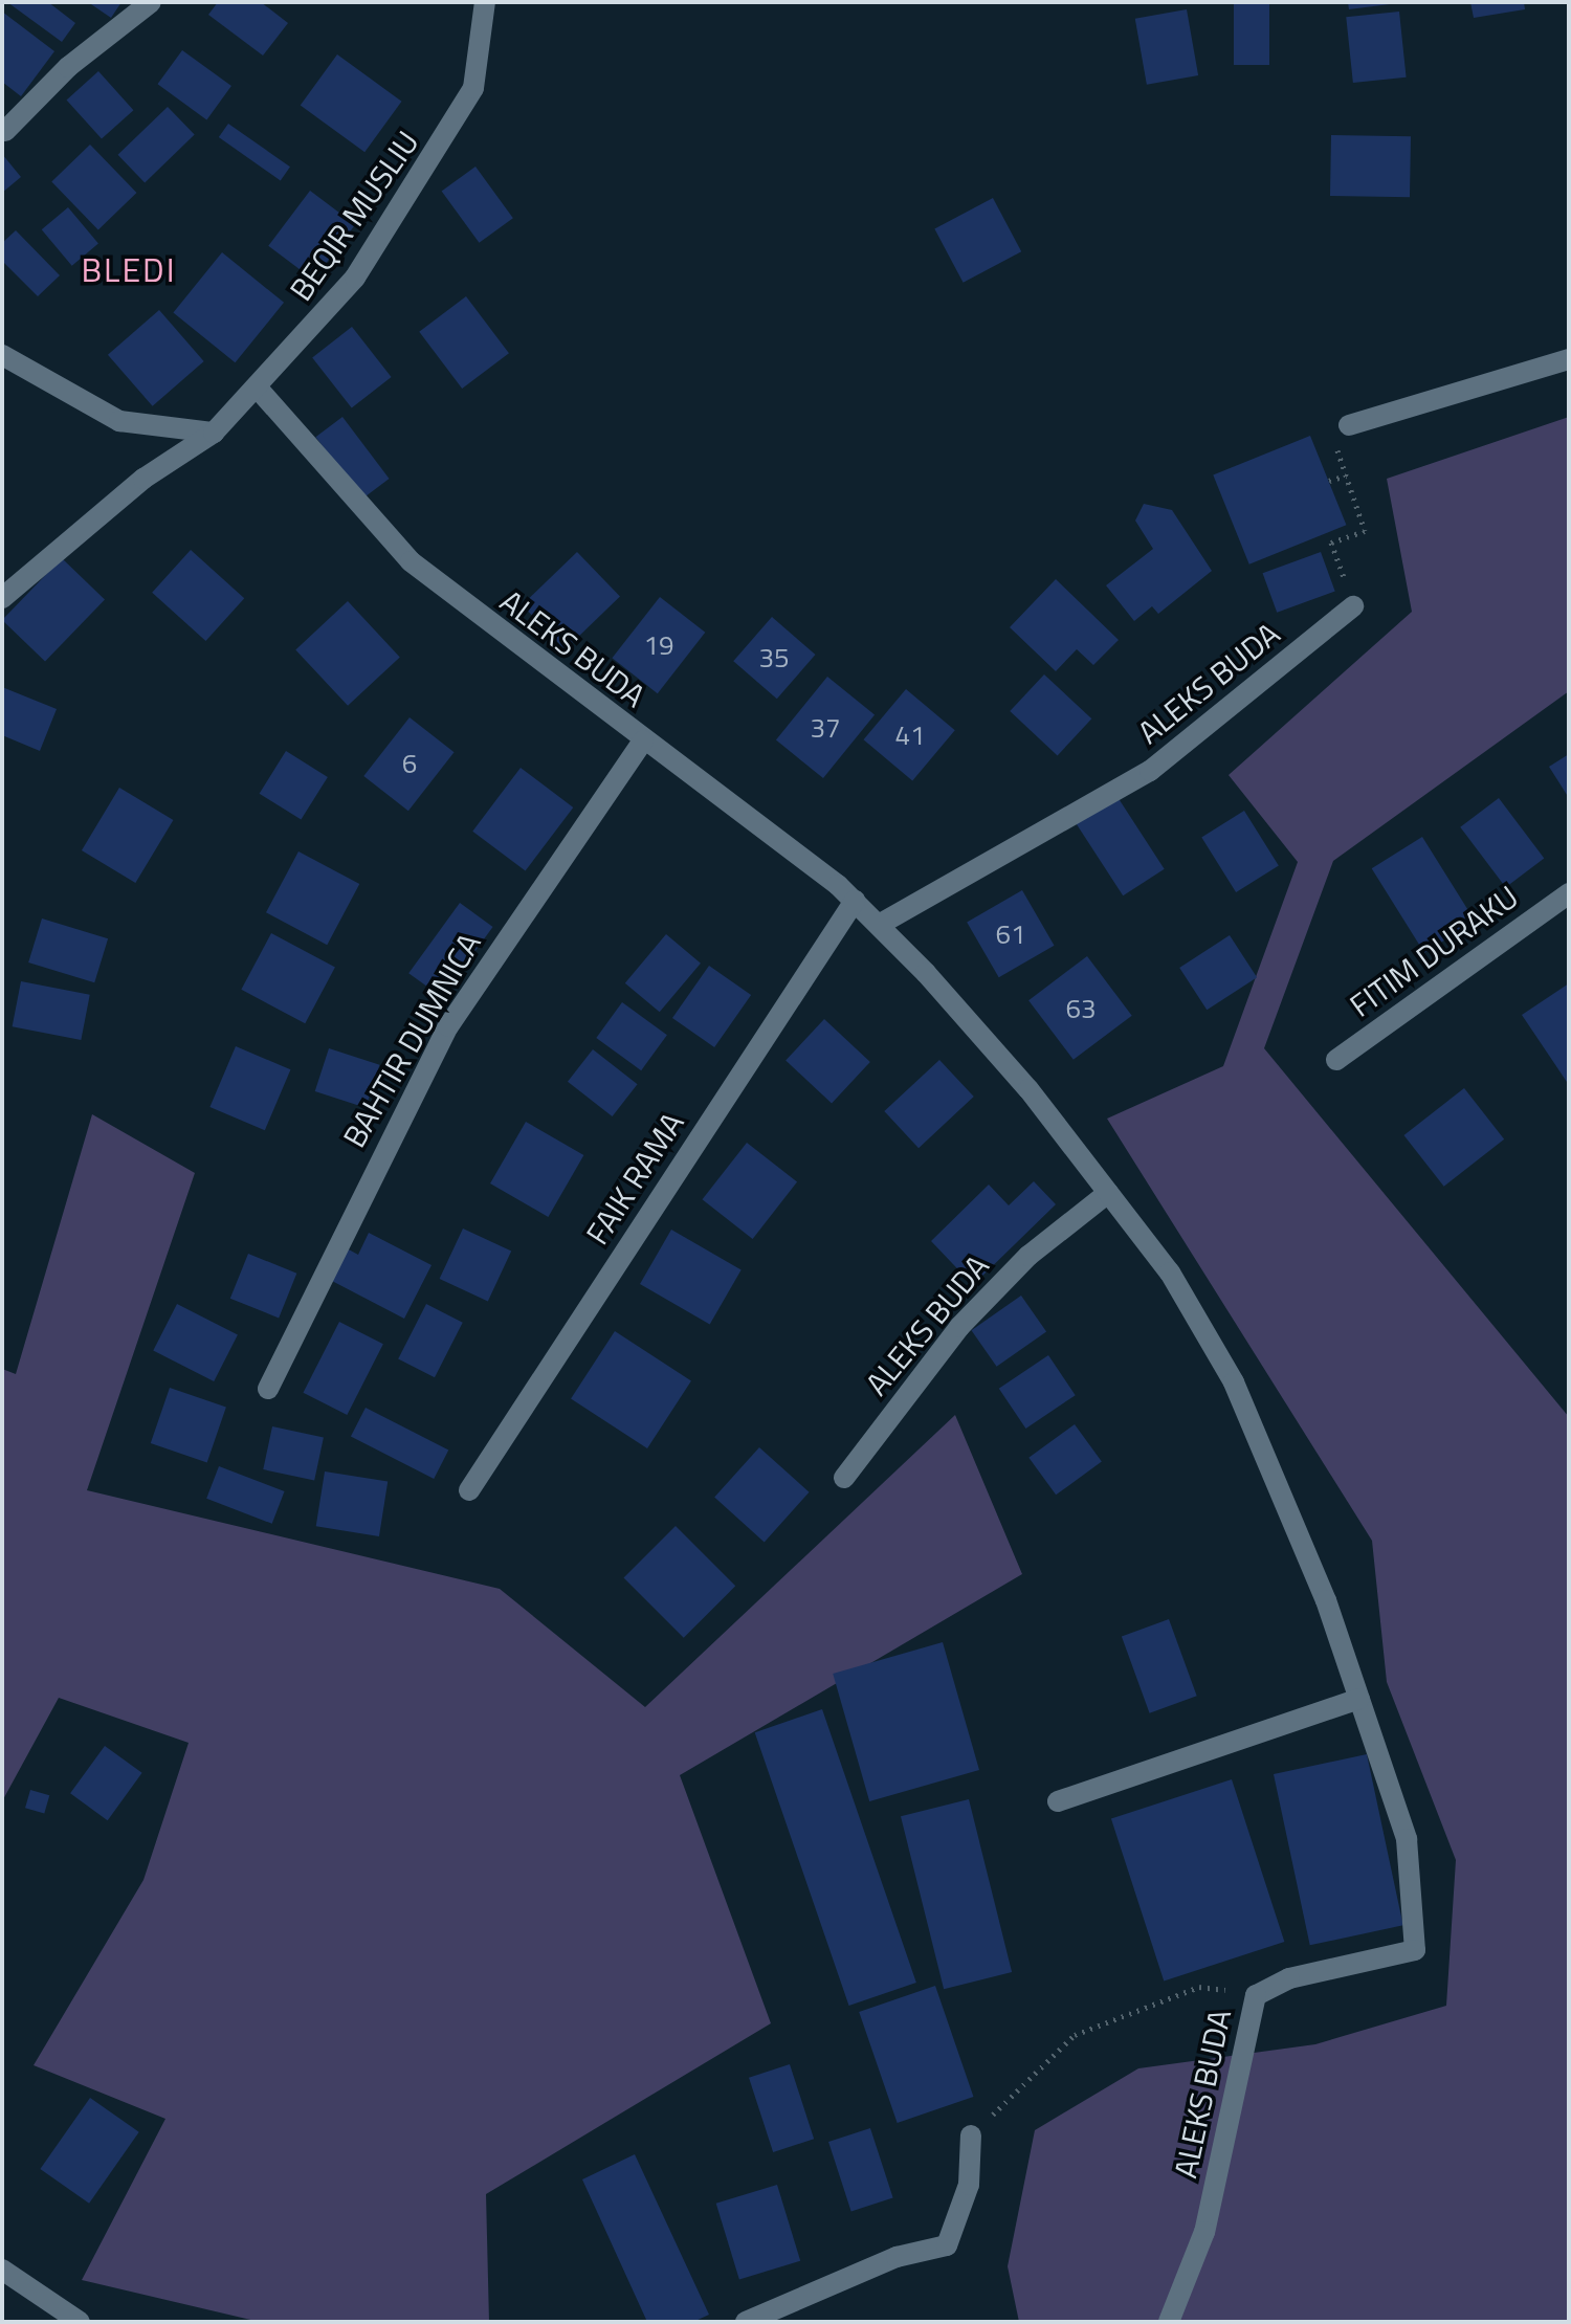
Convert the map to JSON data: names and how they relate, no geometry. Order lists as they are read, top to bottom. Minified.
{"streets":{"street":["BEQIR MUSLIU","ALEKS BUDA","FITIM DURAKU","BAHTIR DUMNICA","FAIK RAMA"]},"crossings":[["BEQIR MUSLIU","ALEKS BUDA"],["ALEKS BUDA","BAHTIR DUMNICA"],["ALEKS BUDA","FAIK RAMA"]],"districts":["BLEDI"],"house_numbers":["19","35","37","41","6","61","63"]}
